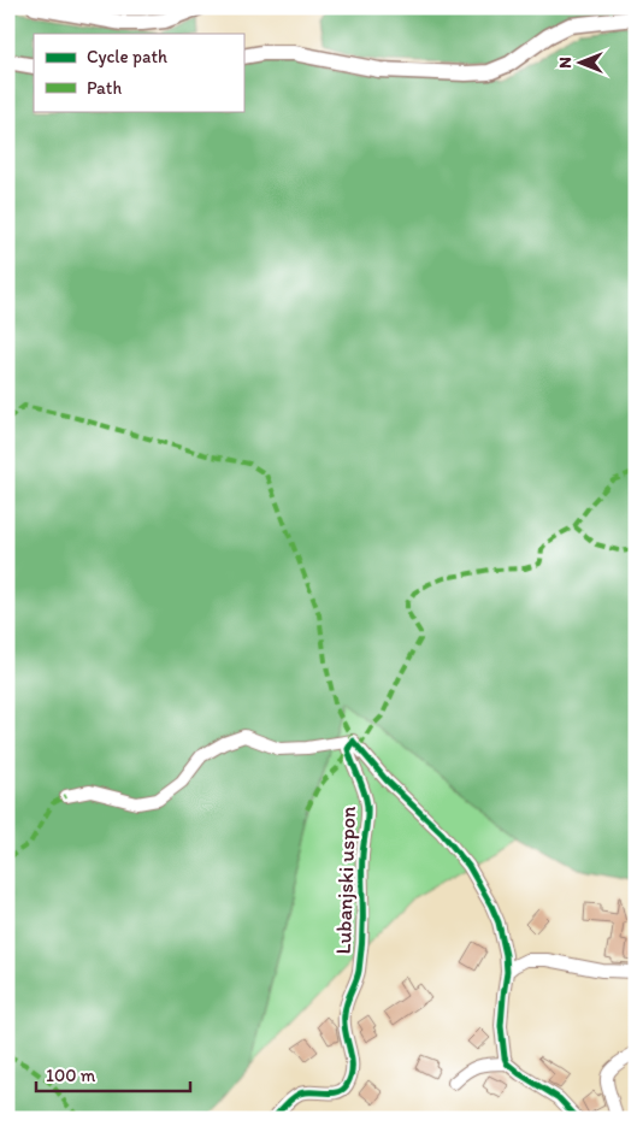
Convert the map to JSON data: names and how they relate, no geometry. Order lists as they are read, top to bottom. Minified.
{"streets":{"street":["Lubanjski uspon"]},"legend":["Cycle path","Path"],"scale_bar":"100 m","north":"left"}
